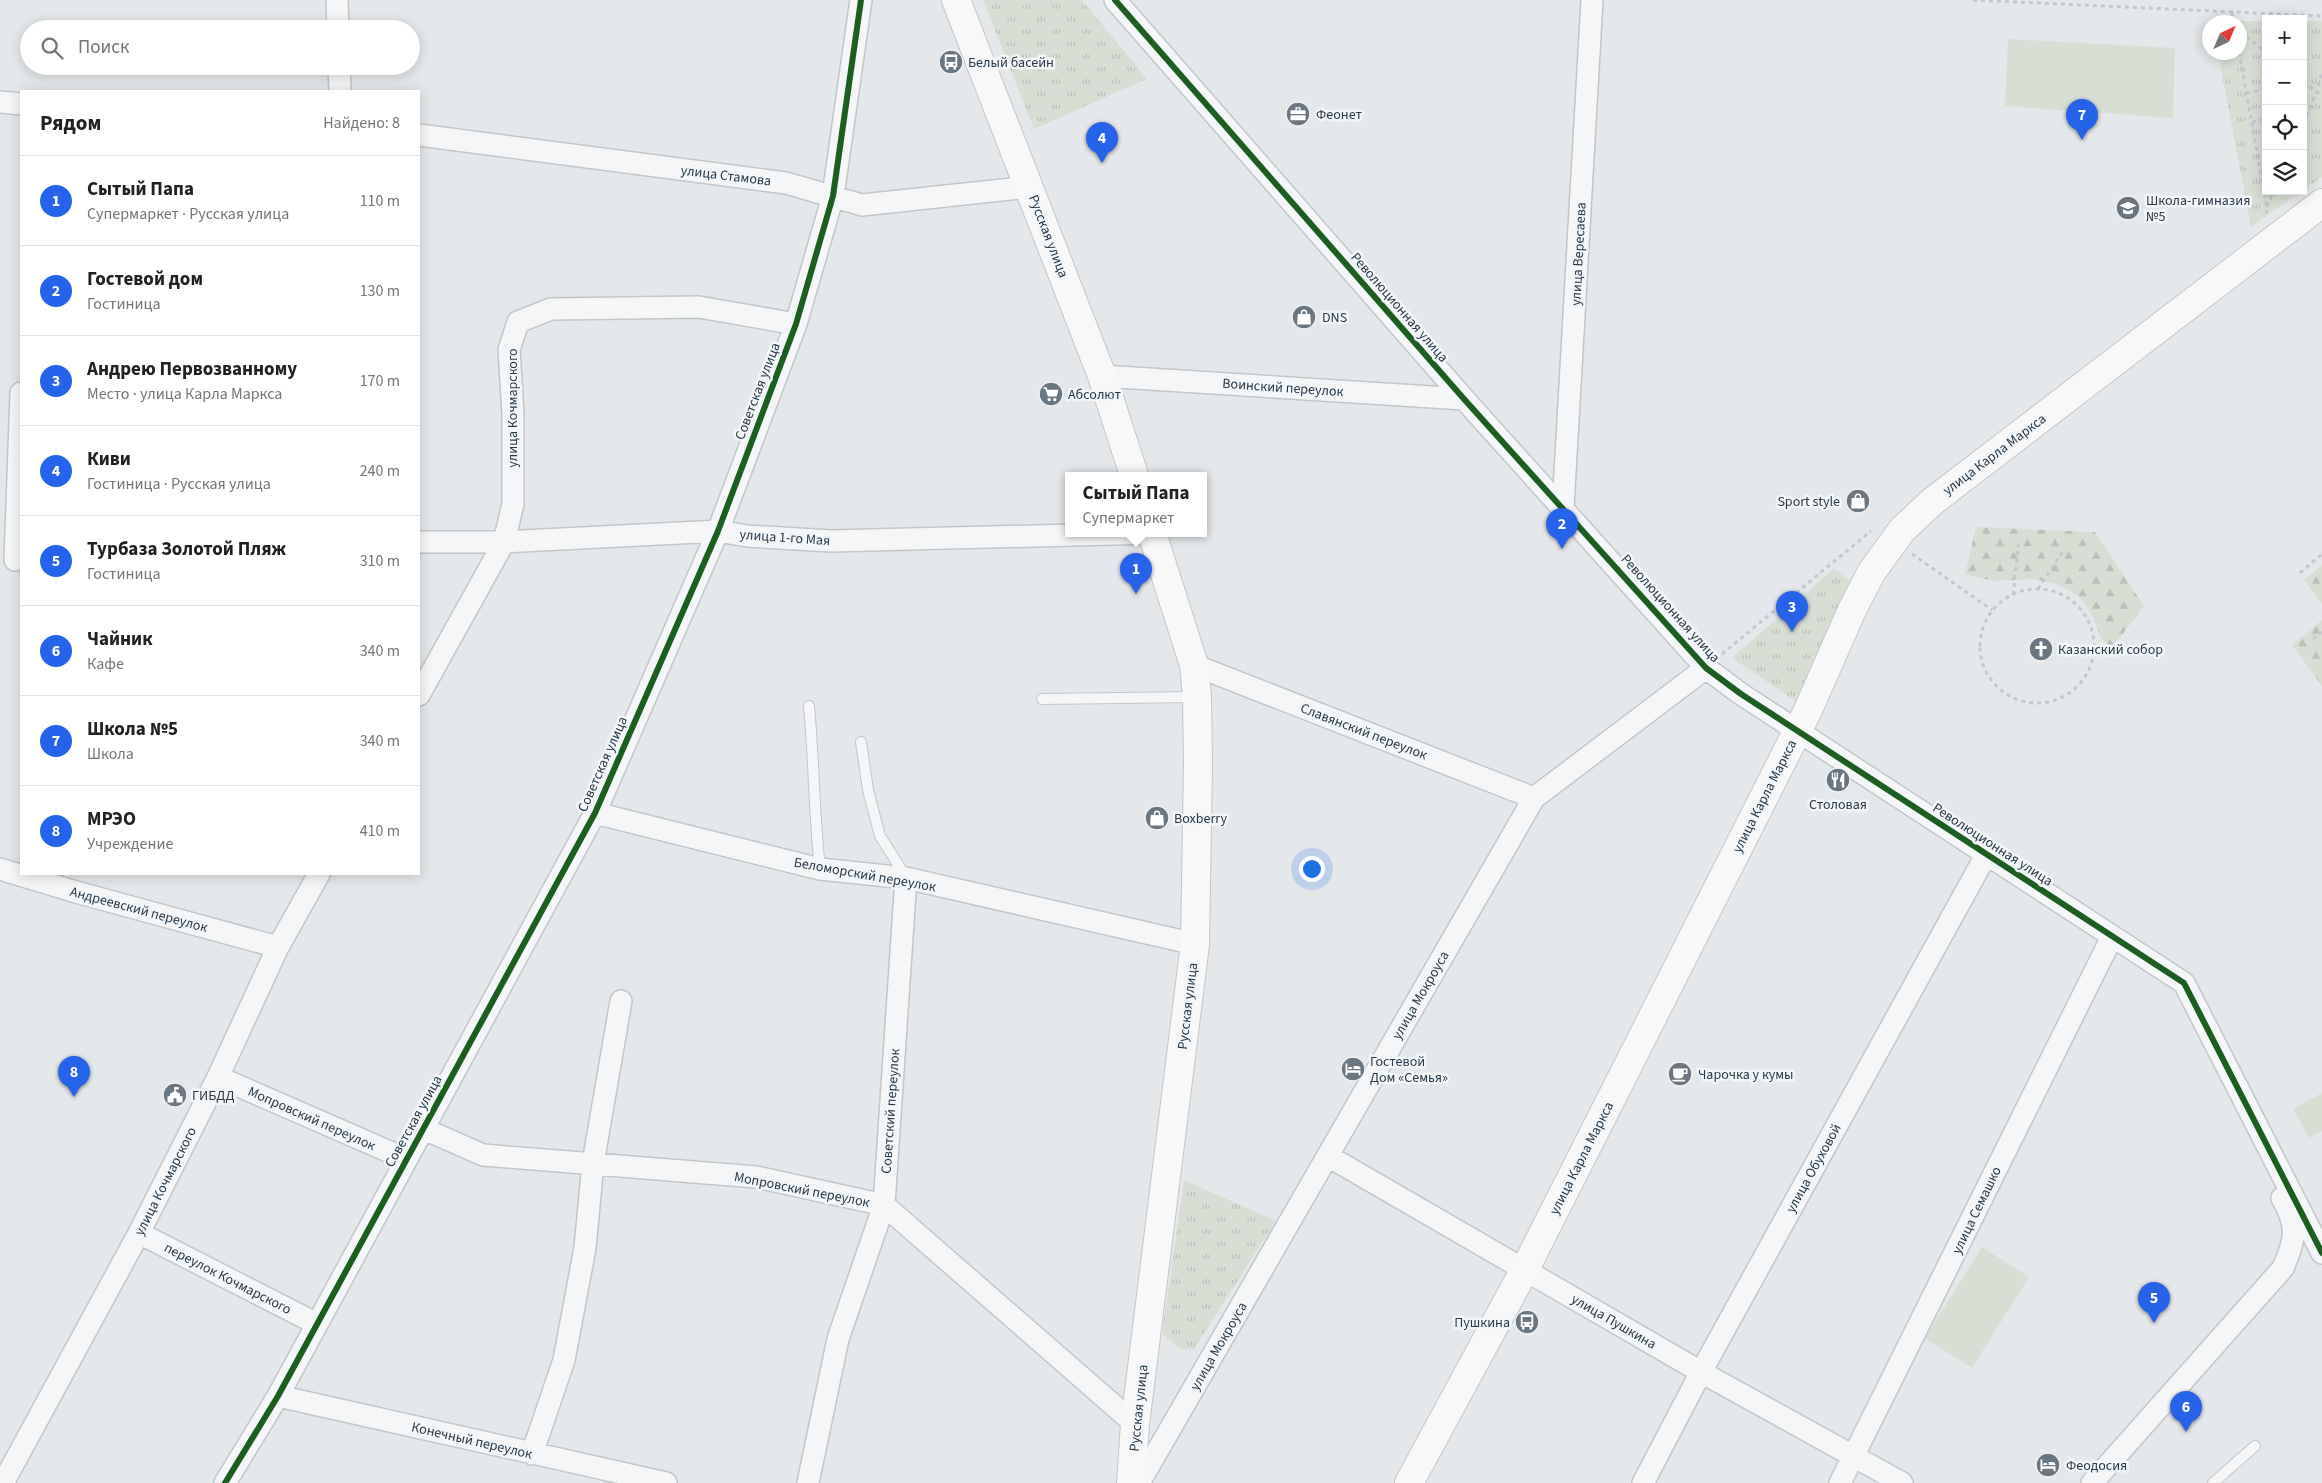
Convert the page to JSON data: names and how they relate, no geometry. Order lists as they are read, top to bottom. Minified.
{"streets":{"main road":["Русская улица","улица Карла Маркса"],"street":["улица Стамова","улица Вересаева","Революционная улица","Воинский переулок","Советская улица","улица Кочмарского","улица 1-го Мая","Славянский переулок","Беломорский переулок","Андреевский переулок","улица Мокроуса","Советский переулок","Мопровский переулок","улица Обуховой","улица Семашко","переулок Кочмарского","улица Пушкина","Конечный переулок"]},"crossings":[["улица Стамова","Русская улица"],["улица Стамова","Советская улица"],["Русская улица","Воинский переулок"],["Русская улица","Славянский переулок"],["Русская улица","Беломорский переулок"],["Русская улица","Мопровский переулок"],["улица Вересаева","Революционная улица"],["Революционная улица","Воинский переулок"],["Революционная улица","улица Карла Маркса"],["Революционная улица","улица Мокроуса"],["Революционная улица","улица Обуховой"],["Революционная улица","улица Семашко"],["Советская улица","улица Кочмарского"],["Советская улица","улица 1-го Мая"],["Советская улица","Беломорский переулок"],["Советская улица","Мопровский переулок"],["Советская улица","переулок Кочмарского"],["Советская улица","Конечный переулок"],["улица Кочмарского","улица 1-го Мая"],["улица Кочмарского","Андреевский переулок"],["улица Кочмарского","Мопровский переулок"],["улица Кочмарского","переулок Кочмарского"],["улица Карла Маркса","улица Пушкина"],["Славянский переулок","улица Мокроуса"],["Беломорский переулок","Советский переулок"],["улица Мокроуса","улица Пушкина"],["Советский переулок","Мопровский переулок"],["улица Обуховой","улица Пушкина"],["улица Семашко","улица Пушкина"]],"places":{"bus stop":["Белый басейн","Пушкина"],"office":["Феонет"],"school or university":["Школа-гимназия №5"],"shop":["DNS","Sport style","Boxberry"],"supermarket":["Абсолют"],"church":["Казанский собор"],"restaurant":["Столовая"],"hotel":["Гостевой Дом «Семья»","Феодосия"],"cafe":["Чарочка у кумы"],"public building":["ГИБДД"]},"north":"top right","page":{"map_buttons":["+","−"],"search":"Поиск","heading":["Рядом","Найдено: 8"],"pins":["7","4","2","1","3","8","5","6"],"list":[{"mark":"1","name":"Сытый Папа","note":"Супермаркет · Русская улица","value":"110 m"},{"mark":"2","name":"Гостевой дом","note":"Гостиница","value":"130 m"},{"mark":"3","name":"Андрею Первозванному","note":"Место · улица Карла Маркса","value":"170 m"},{"mark":"4","name":"Киви","note":"Гостиница · Русская улица","value":"240 m"},{"mark":"5","name":"Турбаза Золотой Пляж","note":"Гостиница","value":"310 m"},{"mark":"6","name":"Чайник","note":"Кафе","value":"340 m"},{"mark":"7","name":"Школа №5","note":"Школа","value":"340 m"},{"mark":"8","name":"МРЭО","note":"Учреждение","value":"410 m"}],"popup":["Сытый Папа","Супермаркет"]}}
